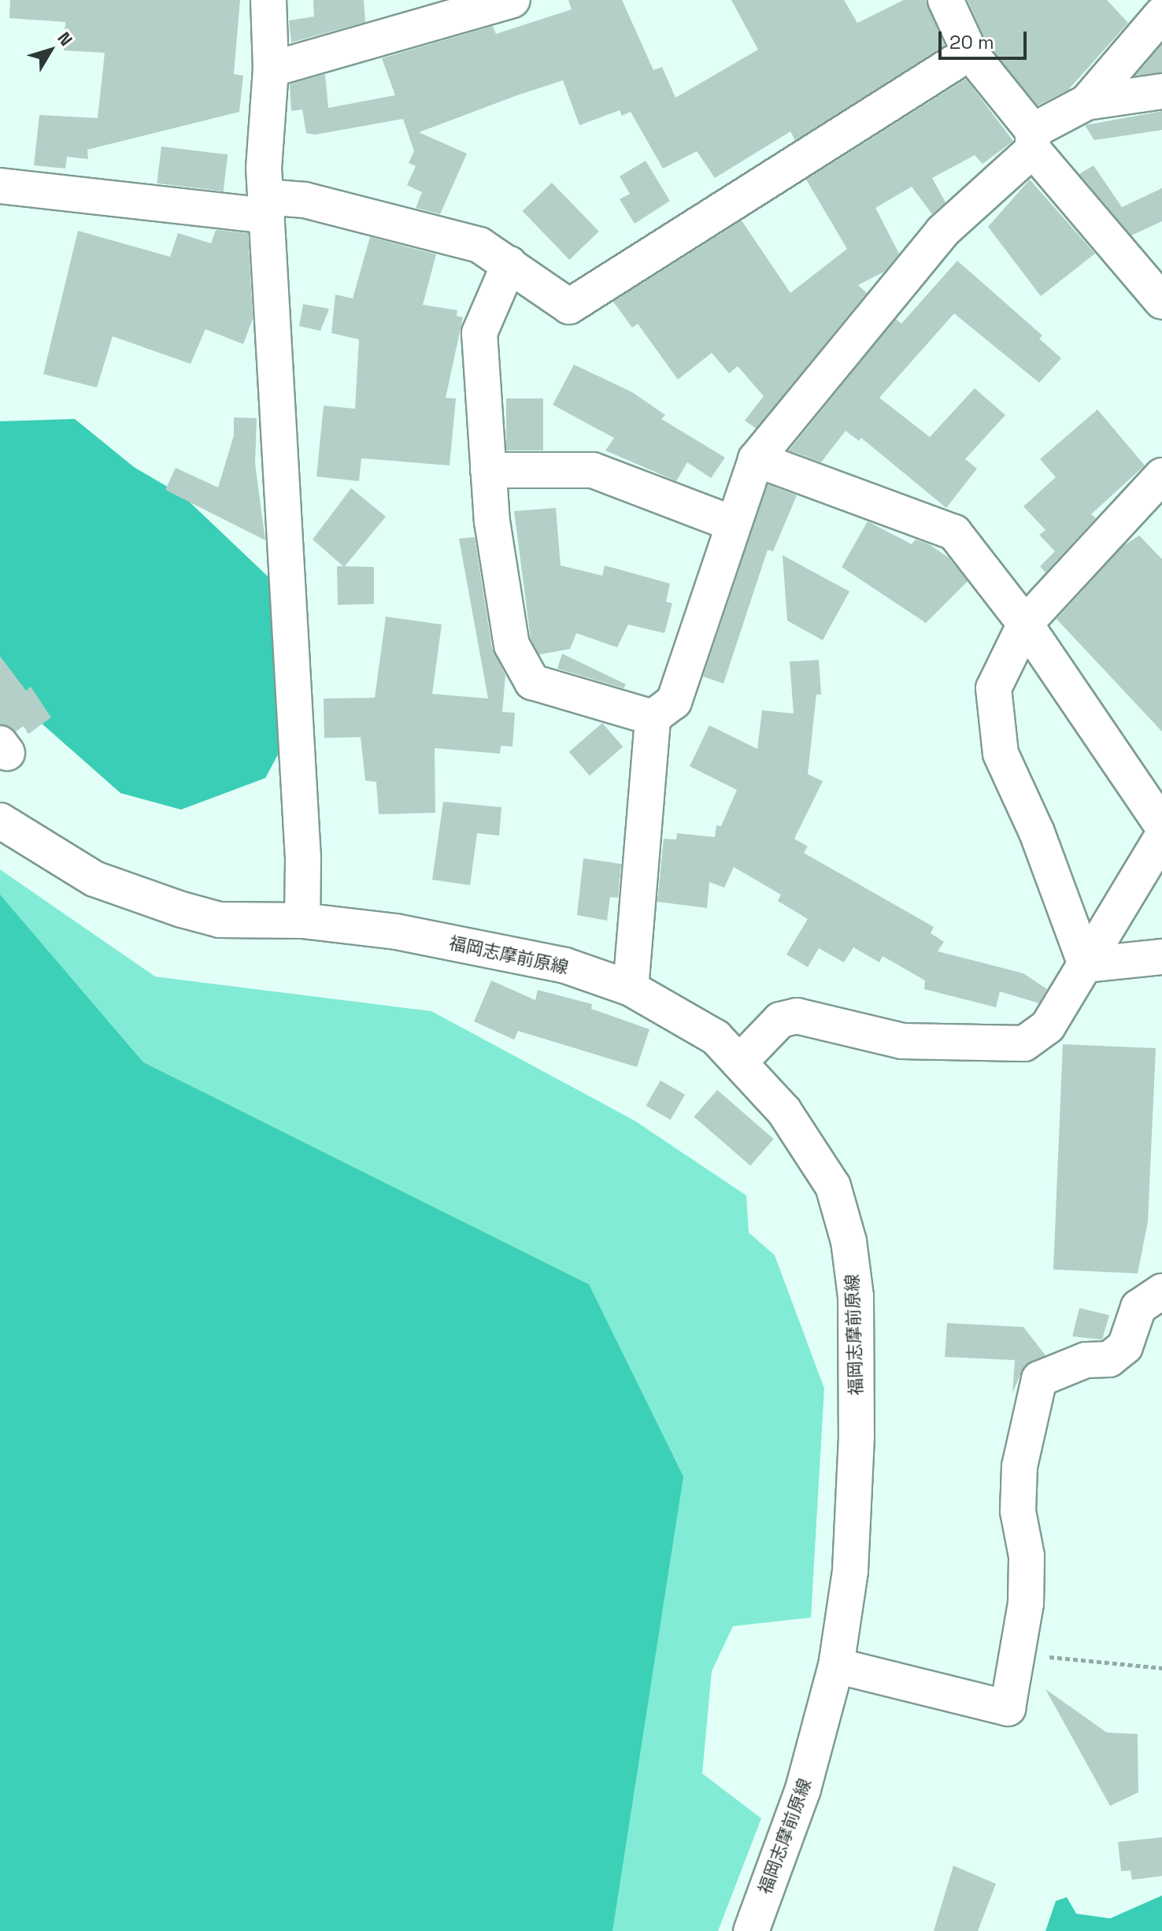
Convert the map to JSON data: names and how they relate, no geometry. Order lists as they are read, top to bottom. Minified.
{"streets":{"street":["福岡志摩前原線"]},"scale_bar":"20 m","north":"top right"}
